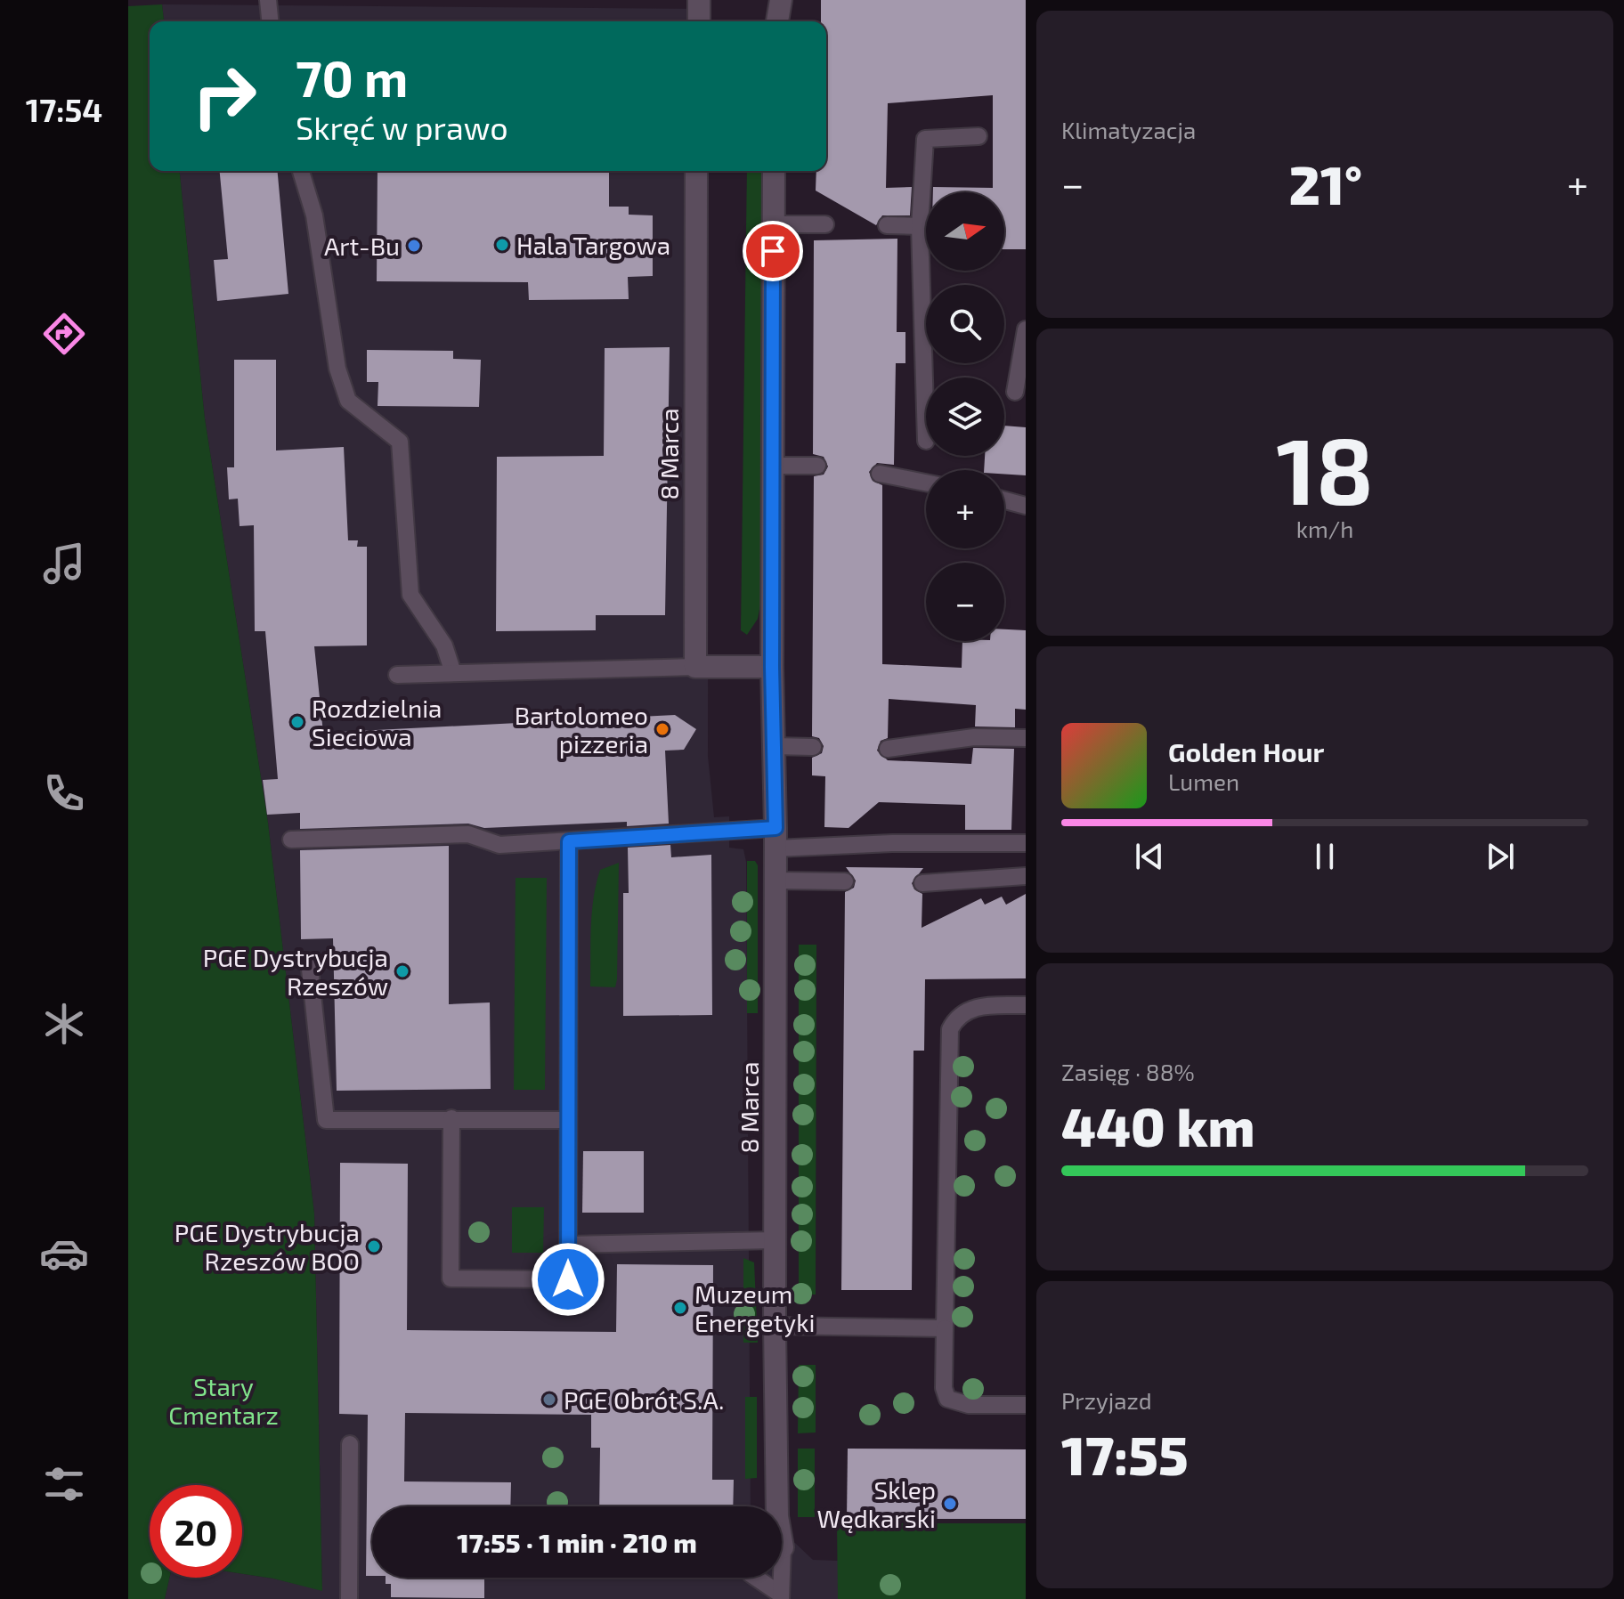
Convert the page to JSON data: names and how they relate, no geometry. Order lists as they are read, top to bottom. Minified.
{"streets":{"street":["8 Marca"]},"parks":["Stary Cmentarz"],"places":["Hala Targowa","Art-Bu","Rozdzielnia Sieciowa","Bartolomeo pizzeria","PGE Dystrybucja Rzeszów","PGE Dystrybucja Rzeszów BOO","Muzeum Energetyki","PGE Obrót S.A.","Sklep Wędkarski"],"north":"right","page":{"tabs":"17:54","tile":["Klimatyzacja",["18","km/h"],["Zasięg · 88%","440 km"],["Przyjazd","17:55"]],"turn":["70 m","Skręć w prawo"],"heat":["−","21°","+"],"map_buttons":["+","−"],"song":["Golden Hour","Lumen"],"limit":"20","trip":"17:55 · 1 min · 210 m"}}
